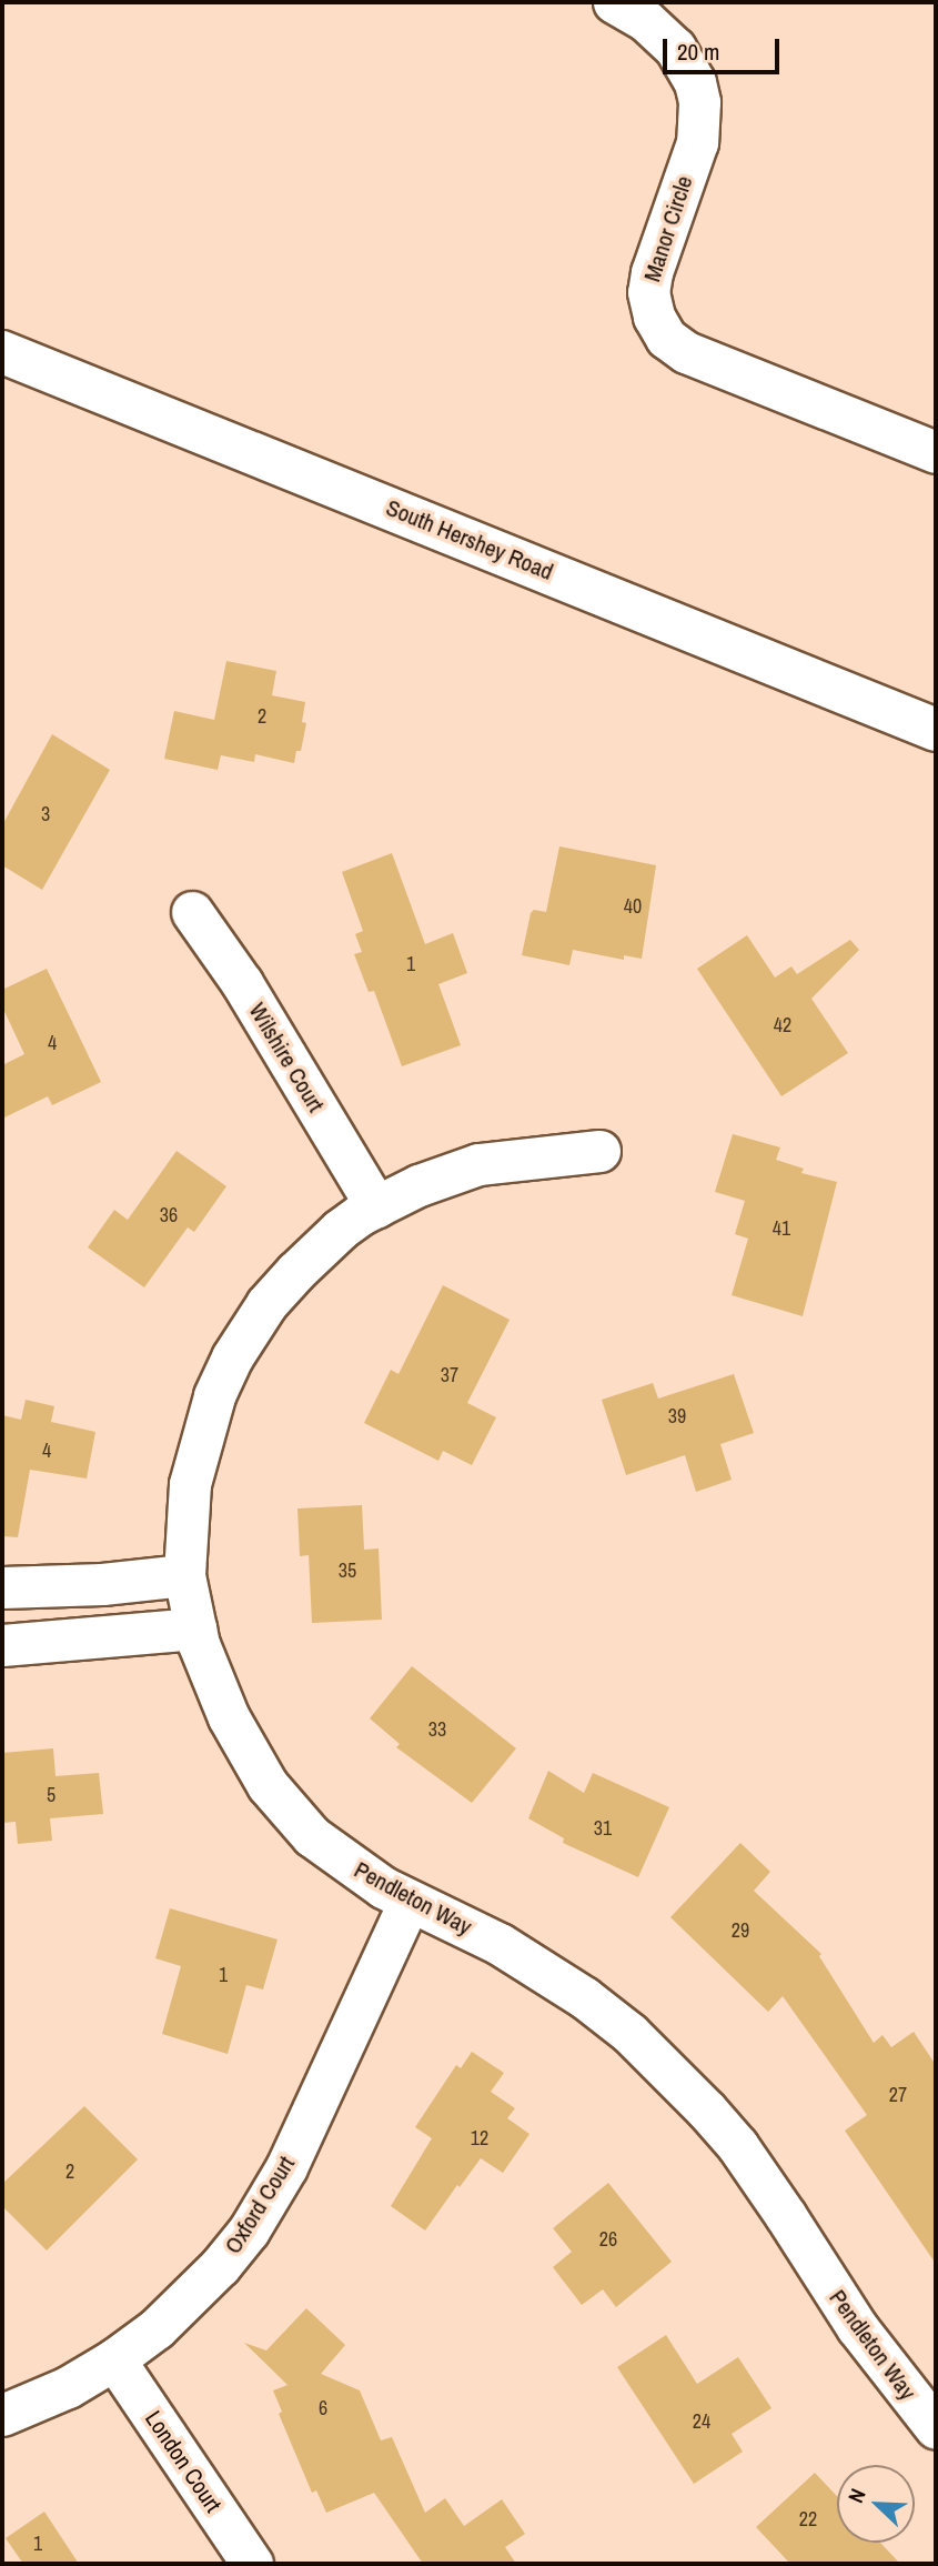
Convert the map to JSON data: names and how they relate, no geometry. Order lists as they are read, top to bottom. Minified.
{"streets":{"main road":["South Hershey Road"],"street":["Manor Circle","Wilshire Court","Pendleton Way","Oxford Court","London Court"]},"crossings":[["Wilshire Court","Pendleton Way"],["Pendleton Way","Oxford Court"],["Oxford Court","London Court"]],"house_numbers":["2","3","40","1","42","4","36","41","37","39","4","35","33","5","31","29","1","27","12","2","26","6","24","22","1"],"scale_bar":"20 m","north":"top left"}
